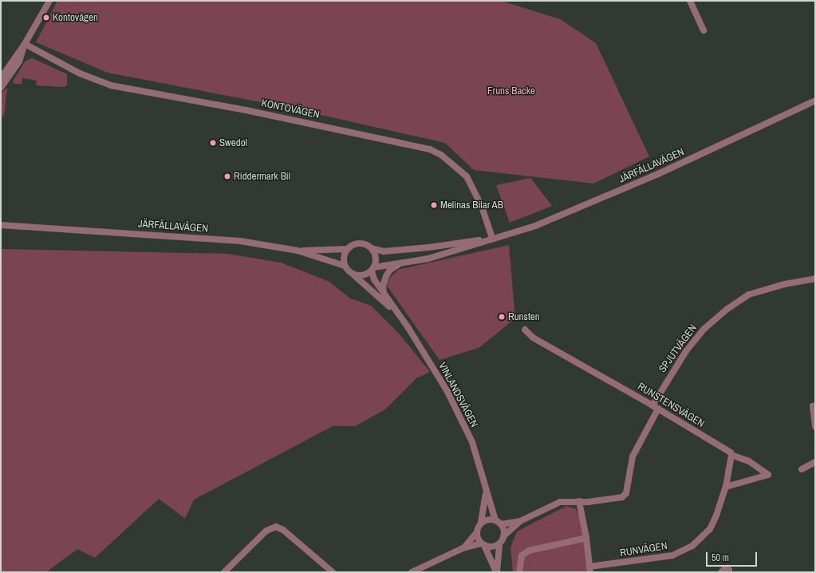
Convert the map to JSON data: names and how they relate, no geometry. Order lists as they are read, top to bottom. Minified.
{"streets":{"street":["KONTOVÄGEN","JÄRFÄLLAVÄGEN","SPJUTVÄGEN","VINLANDSVÄGEN","RUNSTENSVÄGEN","RUNVÄGEN"]},"crossings":[["KONTOVÄGEN","JÄRFÄLLAVÄGEN"],["JÄRFÄLLAVÄGEN","VINLANDSVÄGEN"],["SPJUTVÄGEN","RUNSTENSVÄGEN"],["RUNSTENSVÄGEN","RUNVÄGEN"]],"parks":["Fruns Backe"],"places":["Kontovägen","Swedol","Riddermark Bil","Melinas Bilar AB","Runsten"],"scale_bar":"50 m"}
